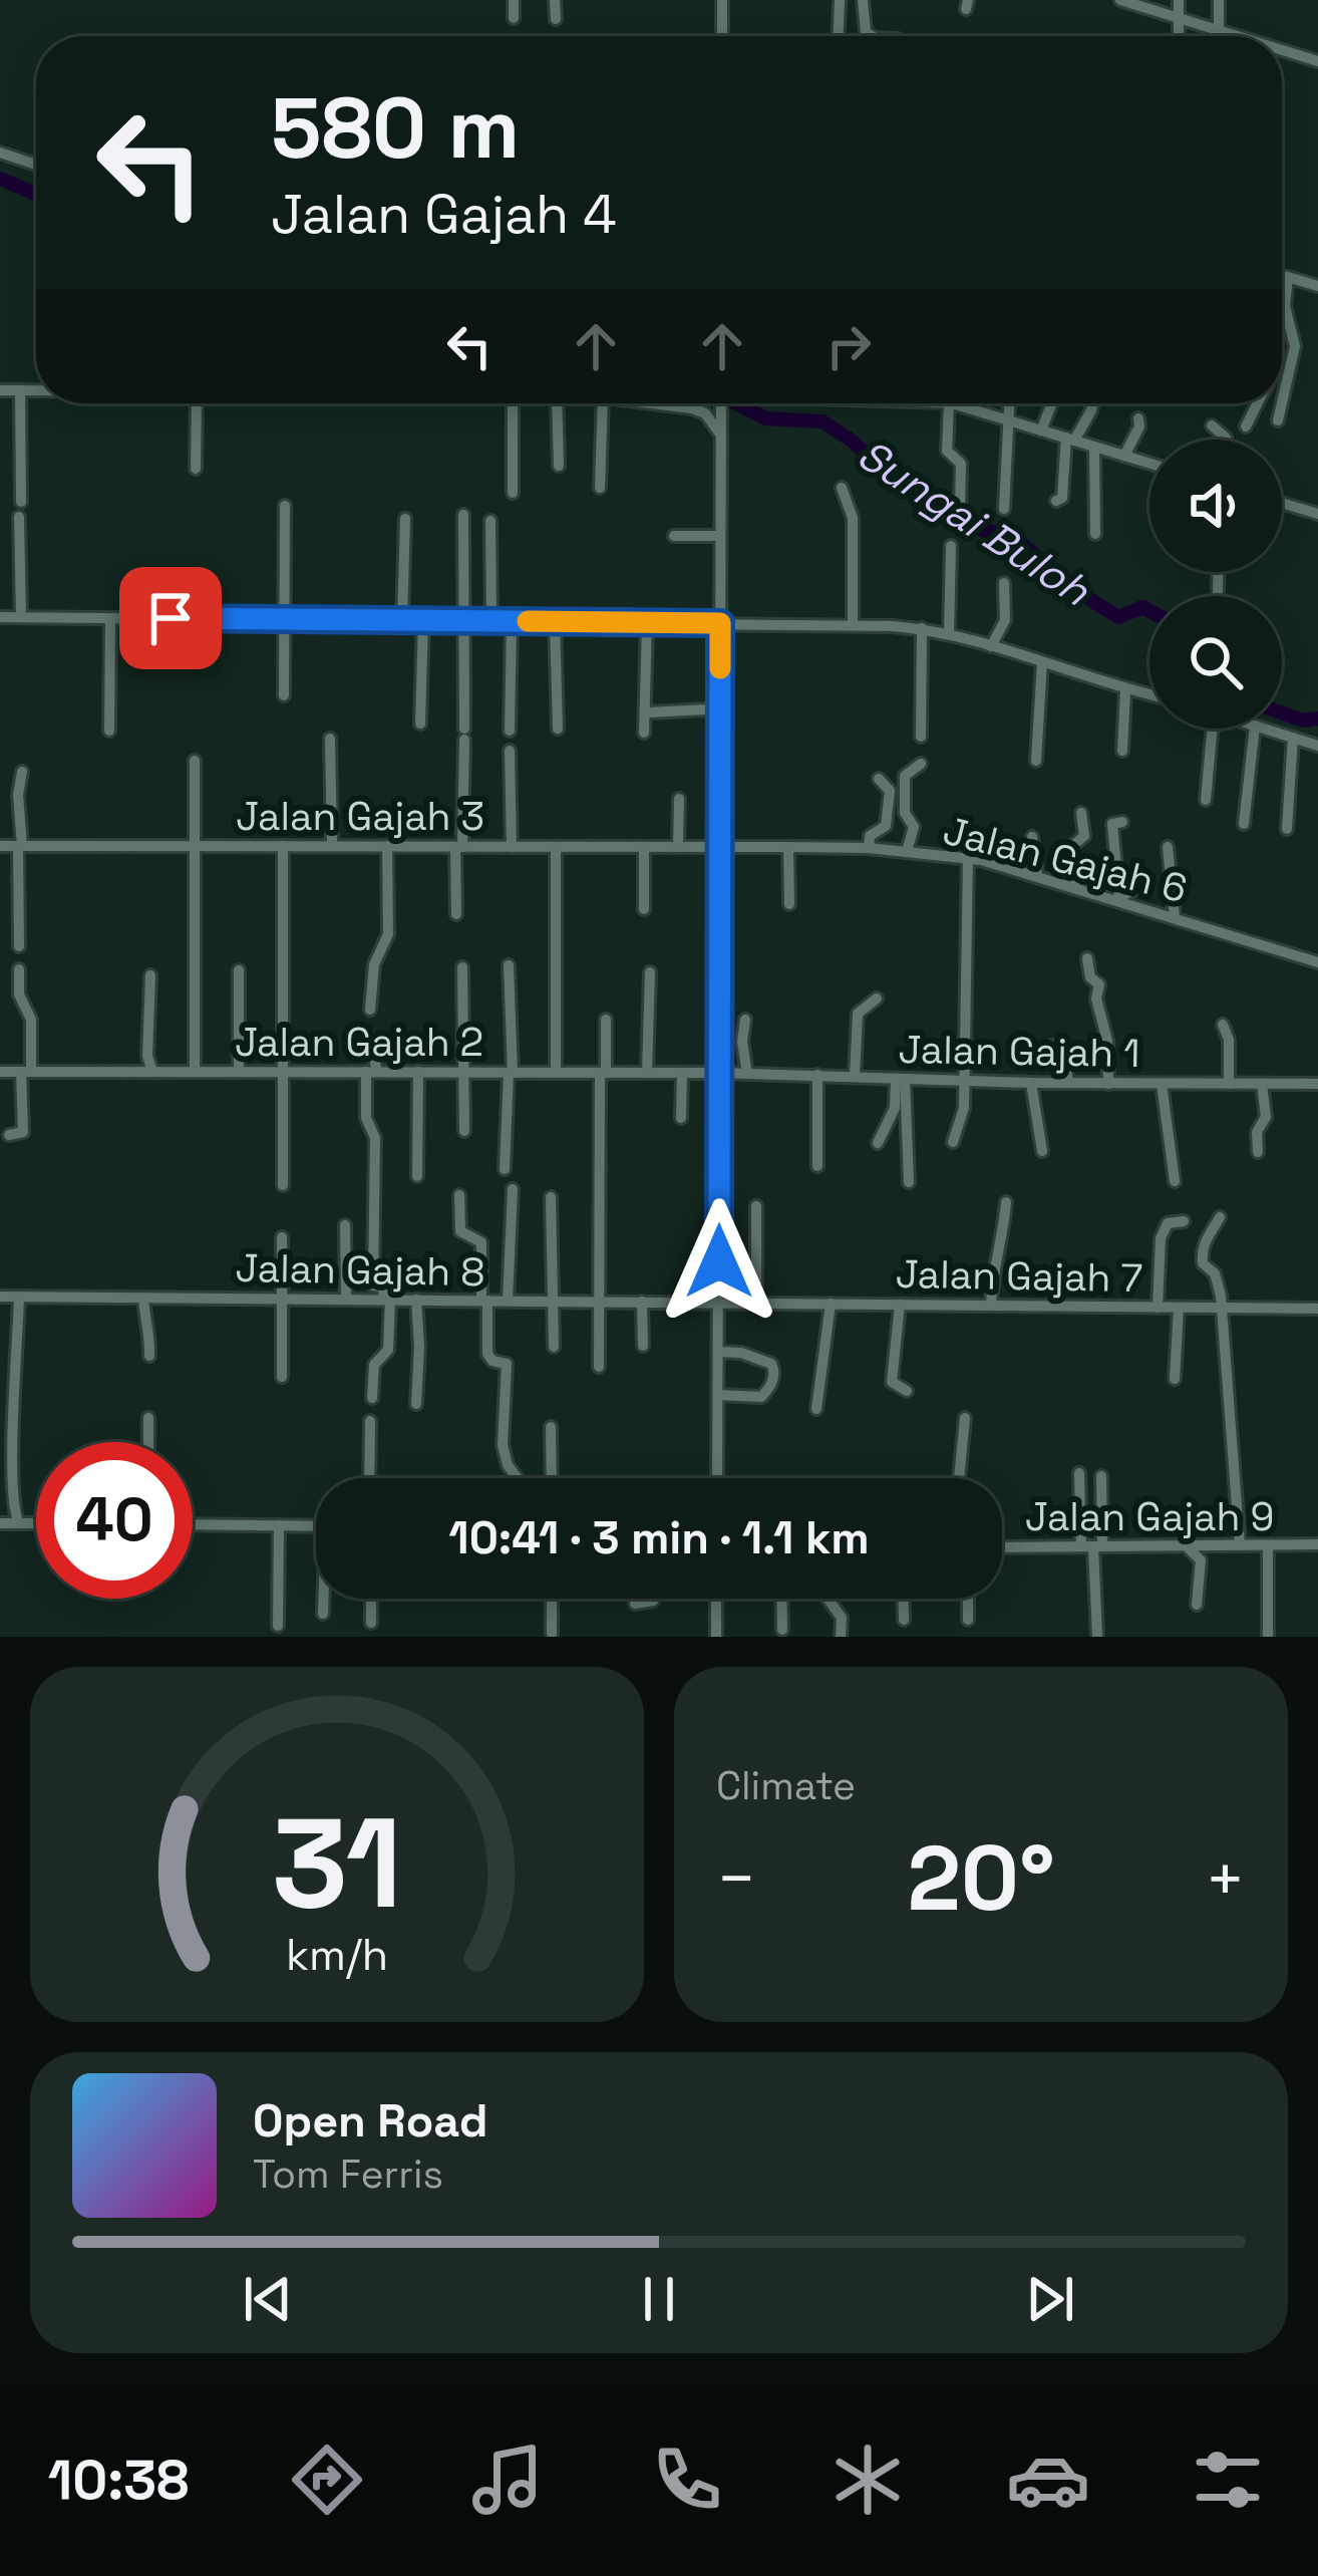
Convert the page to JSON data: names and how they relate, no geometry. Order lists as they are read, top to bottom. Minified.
{"streets":{"street":["Jalan Gajah 3","Jalan Gajah 6","Jalan Gajah 2","Jalan Gajah 1","Jalan Gajah 8","Jalan Gajah 7","Jalan Gajah 9"]},"crossings":[["Jalan Gajah 3","Jalan Gajah 6"],["Jalan Gajah 2","Jalan Gajah 1"],["Jalan Gajah 8","Jalan Gajah 7"]],"water":["Sungai Buloh"],"page":{"turn":["580 m","Jalan Gajah 4"],"limit":"40","trip":"10:41 · 3 min · 1.1 km","tile":"Climate","heat":["−","20°","+"],"song":["Open Road","Tom Ferris"],"tabs":"10:38","gauge":["31","km/h"]}}
